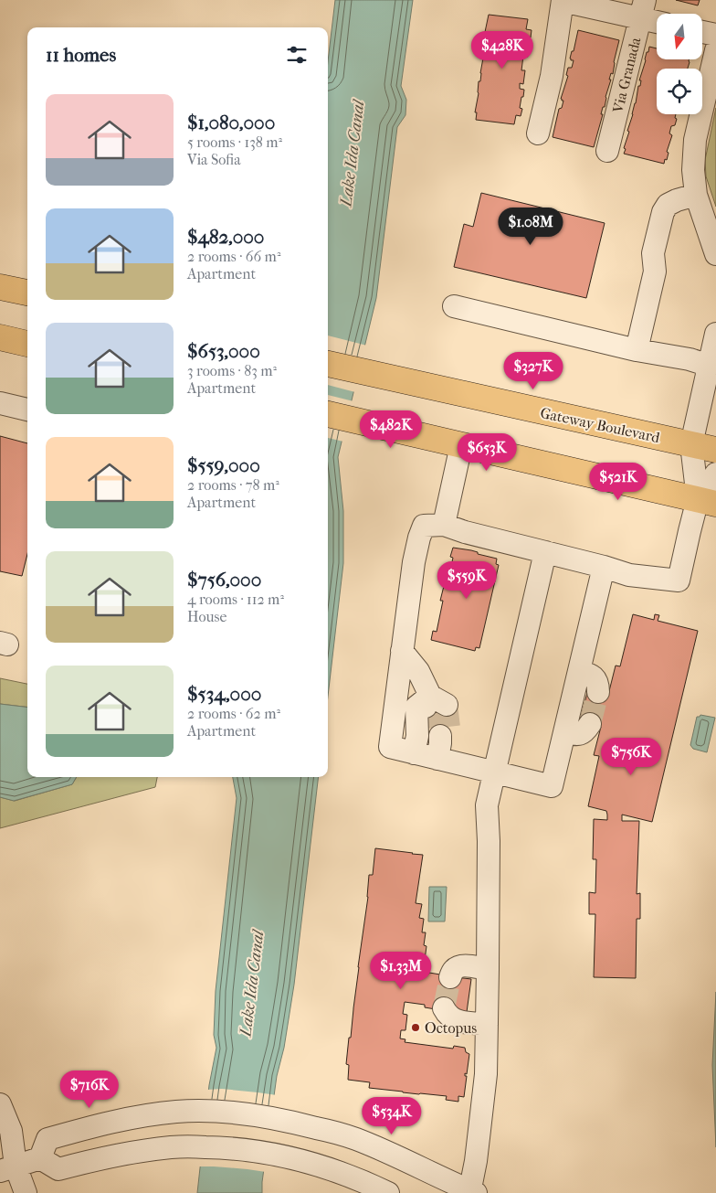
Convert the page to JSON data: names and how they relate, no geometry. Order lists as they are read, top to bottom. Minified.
{"streets":{"main road":["Gateway Boulevard"],"street":["Via Granada"]},"water":["Lake Ida Canal"],"places":["Octopus"],"north":"bottom","page":{"heading":"11 homes","price":["$428K","$1.08M","$327K","$482K","$653K","$521K","$559K","$756K","$1.33M","$716K","$534K"],"list":[{"name":"$1,080,000","note":"5 rooms · 138 m² · Via Sofia"},{"name":"$482,000","note":"2 rooms · 66 m² · Apartment"},{"name":"$653,000","note":"3 rooms · 83 m² · Apartment"},{"name":"$559,000","note":"2 rooms · 78 m² · Apartment"},{"name":"$756,000","note":"4 rooms · 112 m² · House"},{"name":"$534,000","note":"2 rooms · 62 m² · Apartment"}]}}
